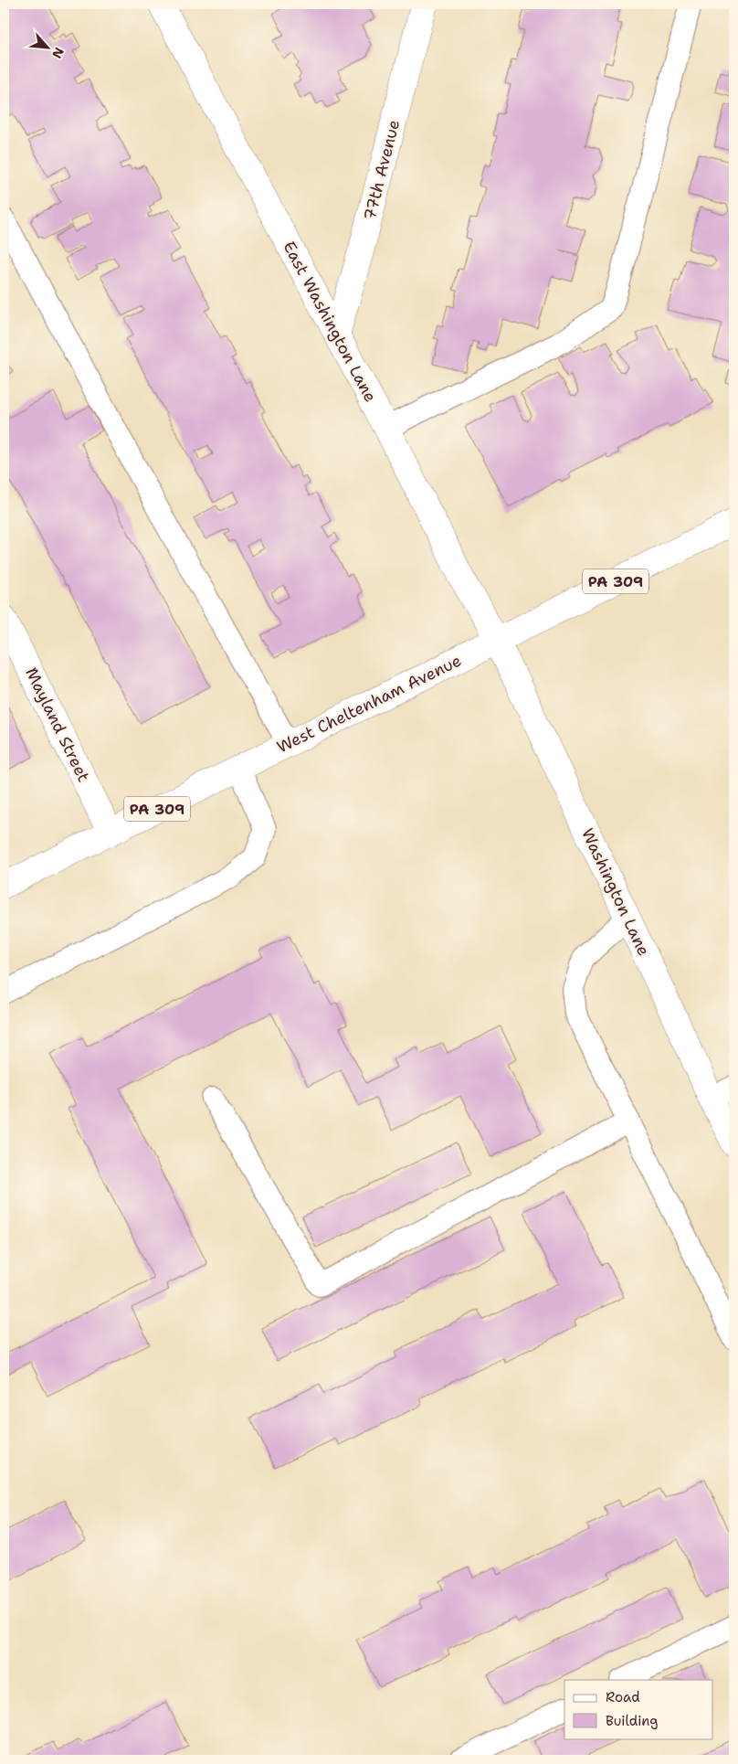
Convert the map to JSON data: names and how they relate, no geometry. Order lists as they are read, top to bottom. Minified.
{"streets":{"main road":["77th Avenue","East Washington Lane","PA 309","West Cheltenham Avenue","Mayland Street","Washington Lane"]},"crossings":[["77th Avenue","East Washington Lane"],["East Washington Lane","West Cheltenham Avenue"],["East Washington Lane","Washington Lane"],["West Cheltenham Avenue","Mayland Street"],["West Cheltenham Avenue","Washington Lane"]],"legend":["Road","Building"],"north":"bottom right"}
